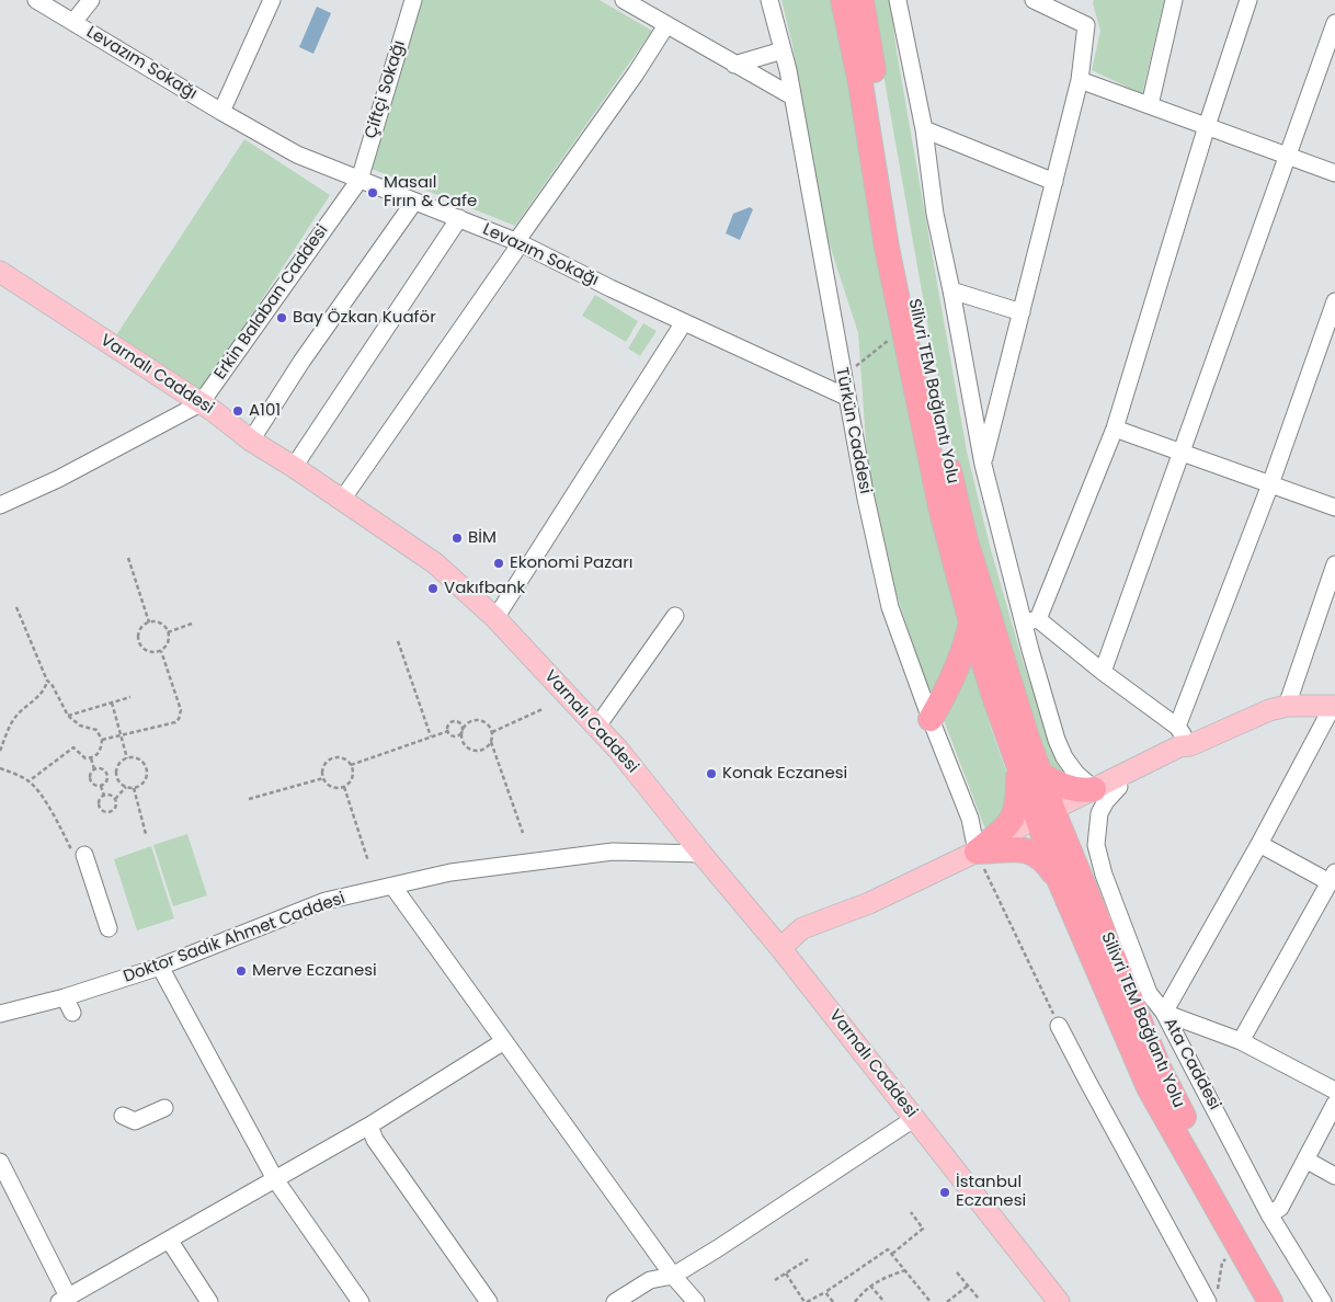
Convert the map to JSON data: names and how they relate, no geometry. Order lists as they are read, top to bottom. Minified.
{"streets":{"highway":["Silivri TEM Bağlantı Yolu"],"main road":["Varnalı Caddesi"],"street":["Levazım Sokağı","Çiftçi Sokağı","Erkin Balaban Caddesi","Türkün Caddesi","Doktor Sadık Ahmet Caddesi","Ata Caddesi"]},"crossings":[["Levazım Sokağı","Çiftçi Sokağı"],["Levazım Sokağı","Erkin Balaban Caddesi"],["Levazım Sokağı","Türkün Caddesi"],["Çiftçi Sokağı","Erkin Balaban Caddesi"],["Erkin Balaban Caddesi","Varnalı Caddesi"],["Varnalı Caddesi","Doktor Sadık Ahmet Caddesi"]],"places":["Masaıl Fırın & Cafe","Bay Özkan Kuaför","A101","BİM","Ekonomi Pazarı","Vakıfbank","Konak Eczanesi","Merve Eczanesi","İstanbul Eczanesi"]}
